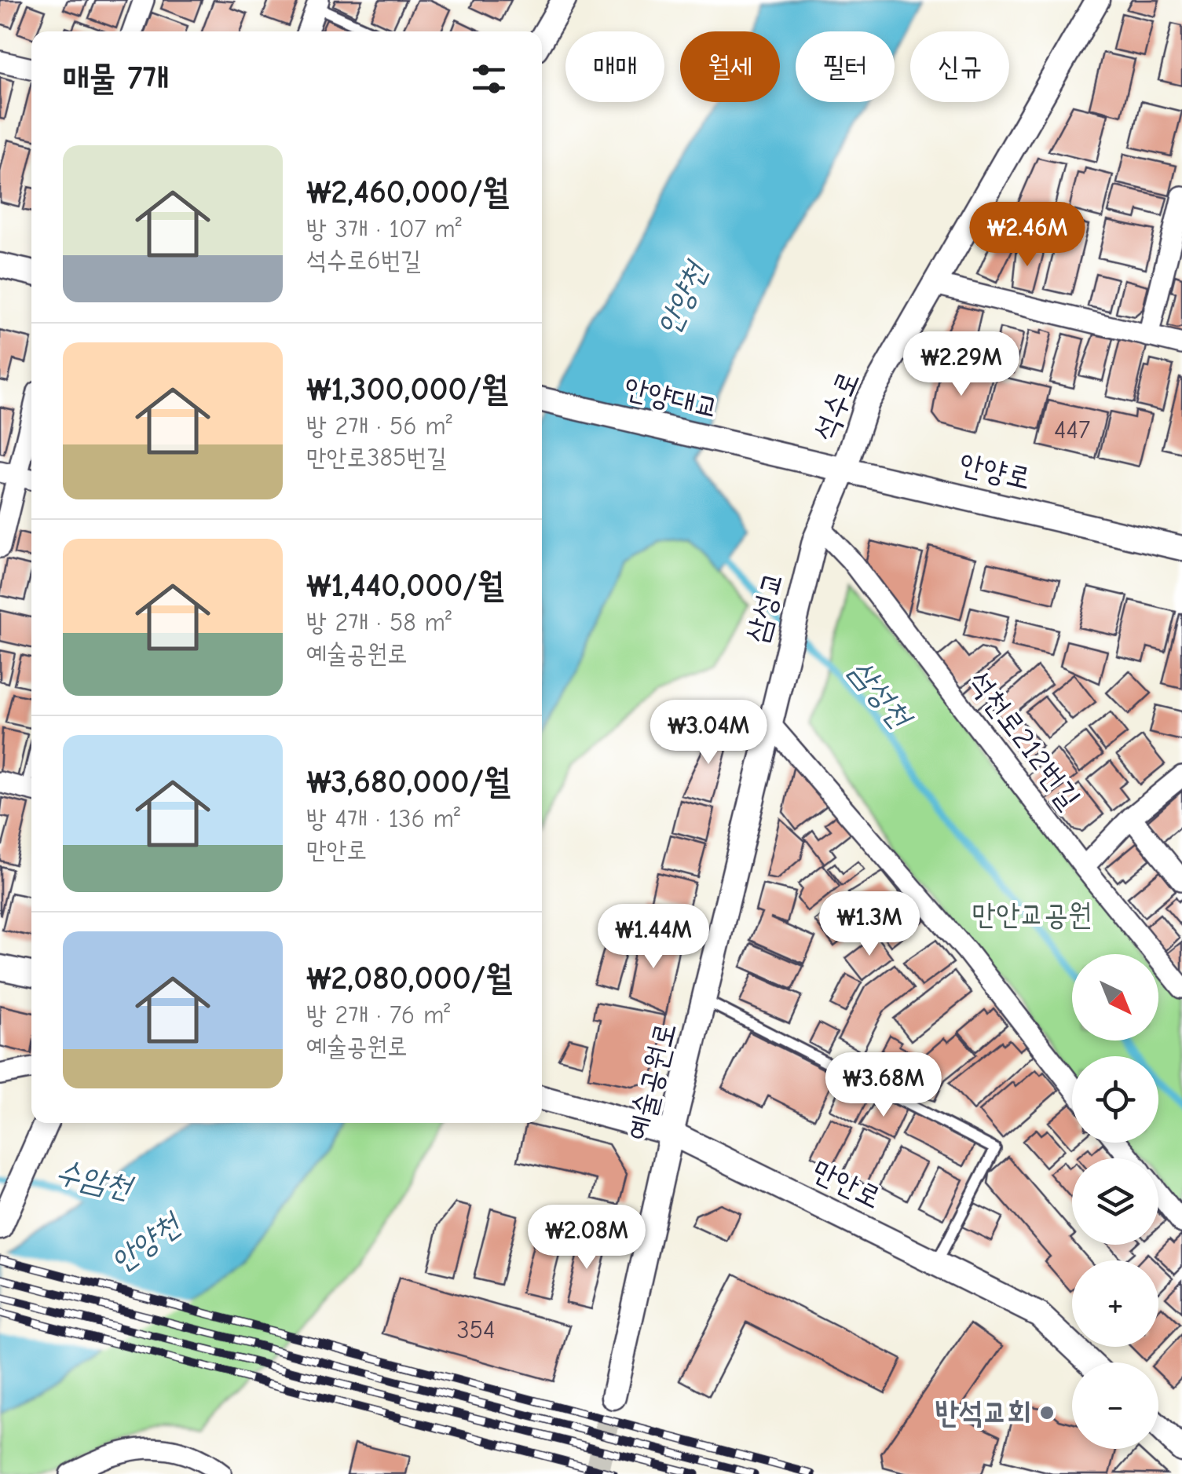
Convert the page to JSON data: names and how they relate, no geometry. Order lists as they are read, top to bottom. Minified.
{"streets":{"street":["안양대교","석수로","안양로","삼성교","석천로212번길","예술공원로","만안로"]},"crossings":[["안양대교","안양로"],["석수로","안양로"],["삼성교","석천로212번길"],["삼성교","예술공원로"],["예술공원로","만안로"]],"water":["안양천","삼성천","수암천"],"parks":["만안교공원"],"places":["반석교회"],"house_numbers":["447","354"],"north":"bottom right","page":{"chip":["매매","월세","필터","신규"],"heading":"매물 7개","list":[{"name":"₩2,460,000/월","note":"방 3개 · 107 m² · 석수로6번길"},{"name":"₩1,300,000/월","note":"방 2개 · 56 m² · 만안로385번길"},{"name":"₩1,440,000/월","note":"방 2개 · 58 m² · 예술공원로"},{"name":"₩3,680,000/월","note":"방 4개 · 136 m² · 만안로"},{"name":"₩2,080,000/월","note":"방 2개 · 76 m² · 예술공원로"}],"price":["₩2.46M","₩2.29M","₩3.04M","₩1.3M","₩1.44M","₩3.68M","₩2.08M"],"map_buttons":["+","−"]}}
